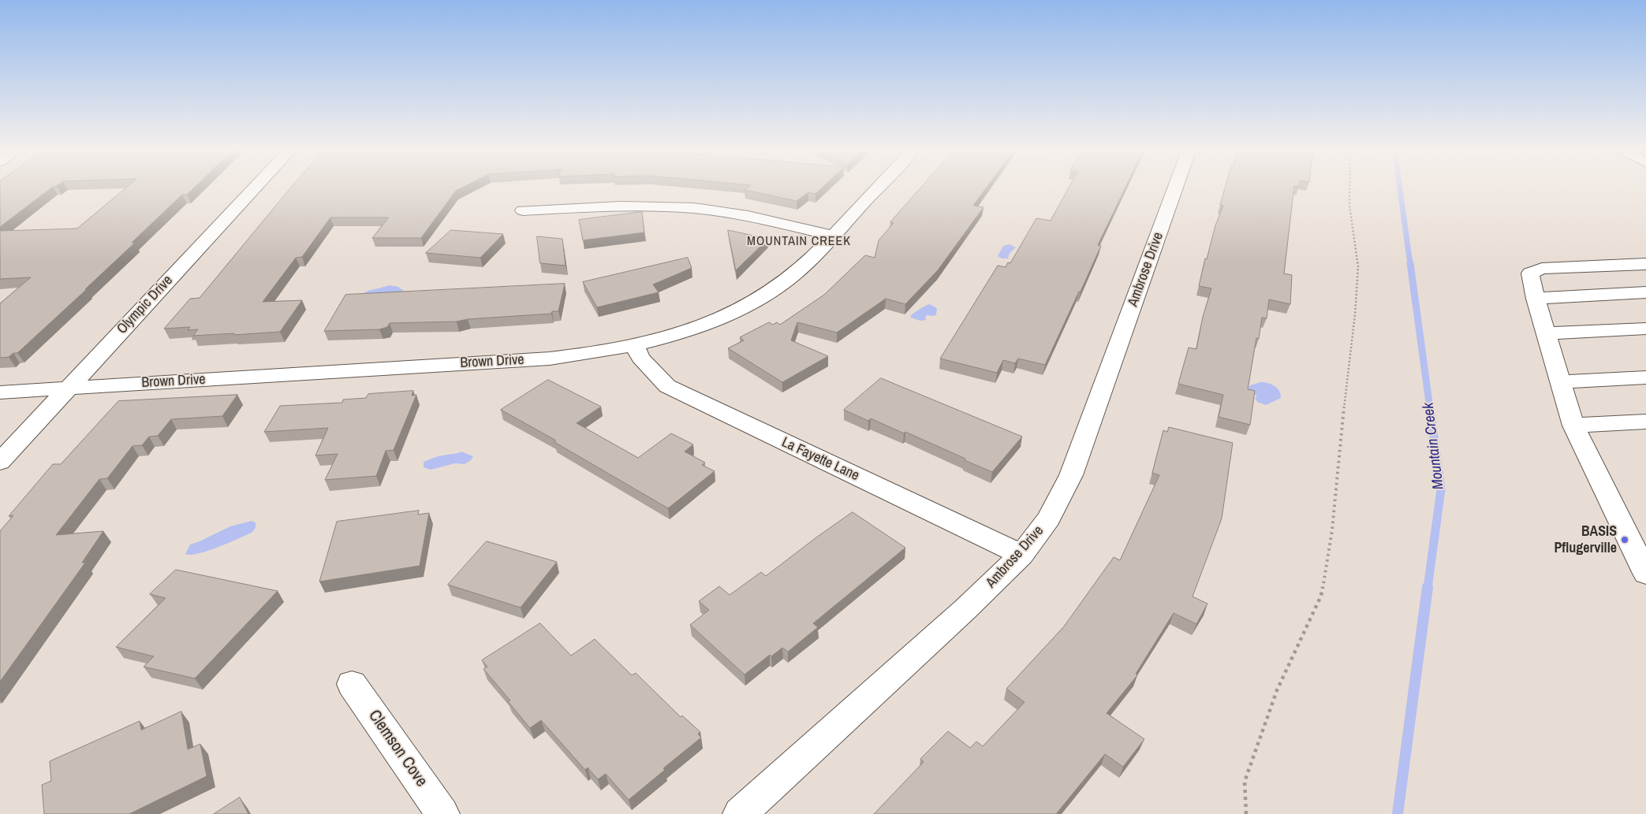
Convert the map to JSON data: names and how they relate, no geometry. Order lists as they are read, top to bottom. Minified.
{"streets":{"street":["Ambrose Drive","Olympic Drive","Brown Drive","La Fayette Lane","Clemson Cove"]},"crossings":[["Ambrose Drive","La Fayette Lane"],["Olympic Drive","Brown Drive"],["Brown Drive","La Fayette Lane"]],"districts":["MOUNTAIN CREEK"],"water":["Mountain Creek"],"places":["BASIS Pflugerville"]}
